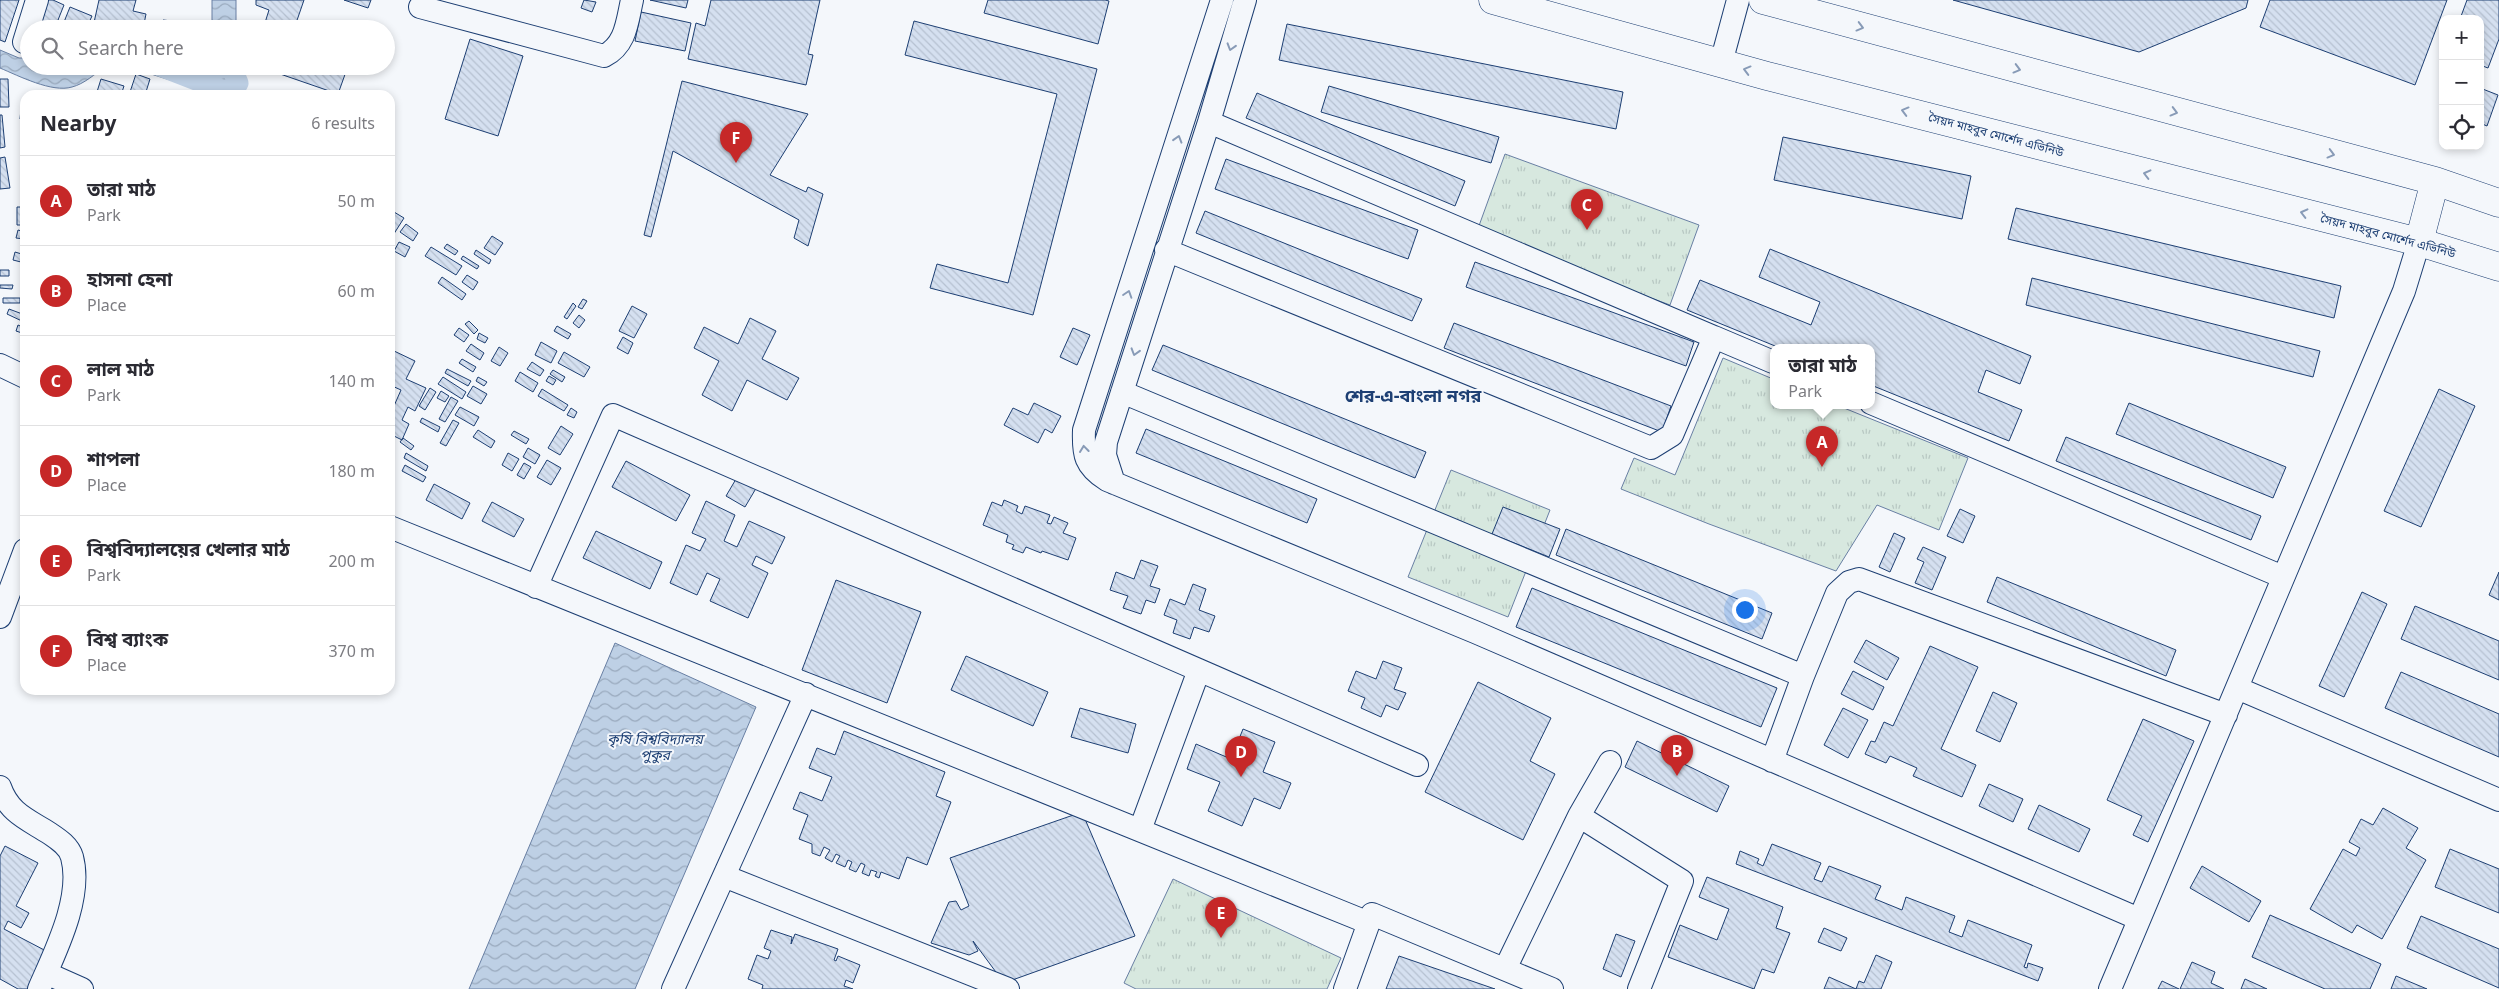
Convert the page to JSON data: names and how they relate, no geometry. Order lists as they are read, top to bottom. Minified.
{"streets":{"main road":["সৈয়দ মাহবুব মোর্শেদ এভিনিউ"]},"districts":["শের-এ-বাংলা নগর"],"water":["কৃষি বিশ্ববিদ্যালয় পুকুর"],"page":{"map_buttons":["+","−"],"search":"Search here","heading":["Nearby","6 results"],"pins":["F","C","A","B","D","E"],"list":[{"mark":"A","name":"তারা মাঠ","note":"Park","value":"50 m"},{"mark":"B","name":"হাসনা হেনা","note":"Place","value":"60 m"},{"mark":"C","name":"লাল মাঠ","note":"Park","value":"140 m"},{"mark":"D","name":"শাপলা","note":"Place","value":"180 m"},{"mark":"E","name":"বিশ্ববিদ্যালয়ের খেলার মাঠ","note":"Park","value":"200 m"},{"mark":"F","name":"বিশ্ব ব্যাংক","note":"Place","value":"370 m"}],"popup":["তারা মাঠ","Park"]}}
